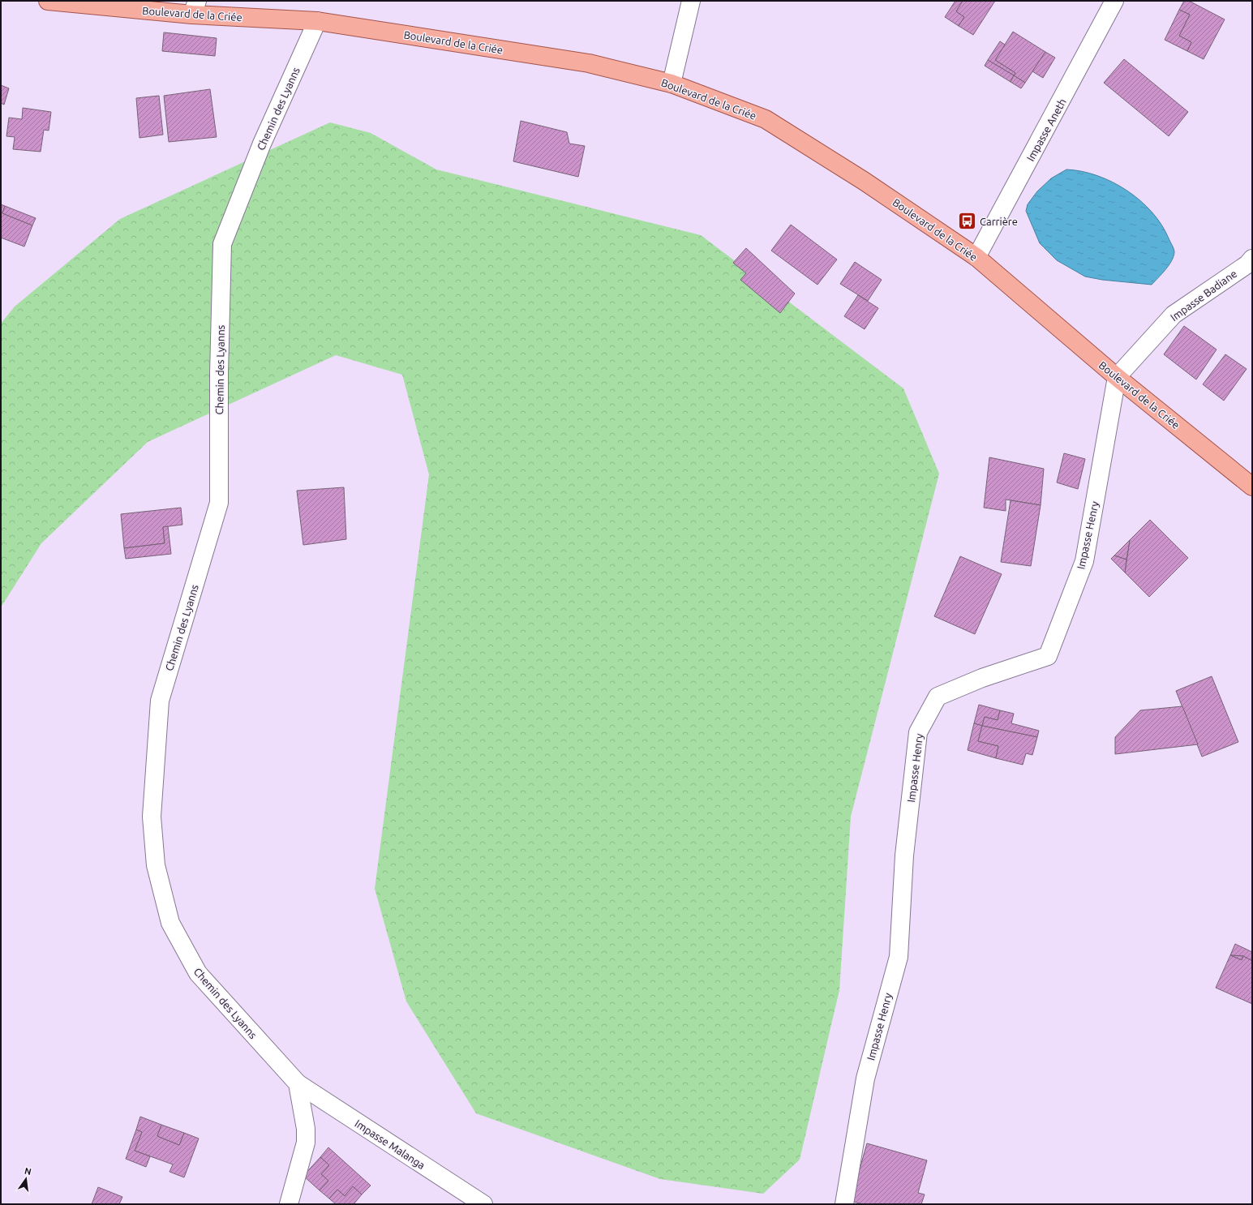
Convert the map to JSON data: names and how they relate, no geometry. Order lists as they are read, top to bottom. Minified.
{"streets":{"main road":["Boulevard de la Criée"],"street":["Chemin des Lyanns","Impasse Aneth","Impasse Badiane","Impasse Henry","Impasse Malanga"]},"crossings":[["Boulevard de la Criée","Chemin des Lyanns"],["Boulevard de la Criée","Impasse Aneth"],["Boulevard de la Criée","Impasse Badiane"],["Boulevard de la Criée","Impasse Henry"],["Chemin des Lyanns","Impasse Malanga"],["Impasse Badiane","Impasse Henry"]],"places":{"bus stop":["Carrière"]},"north":"top"}
